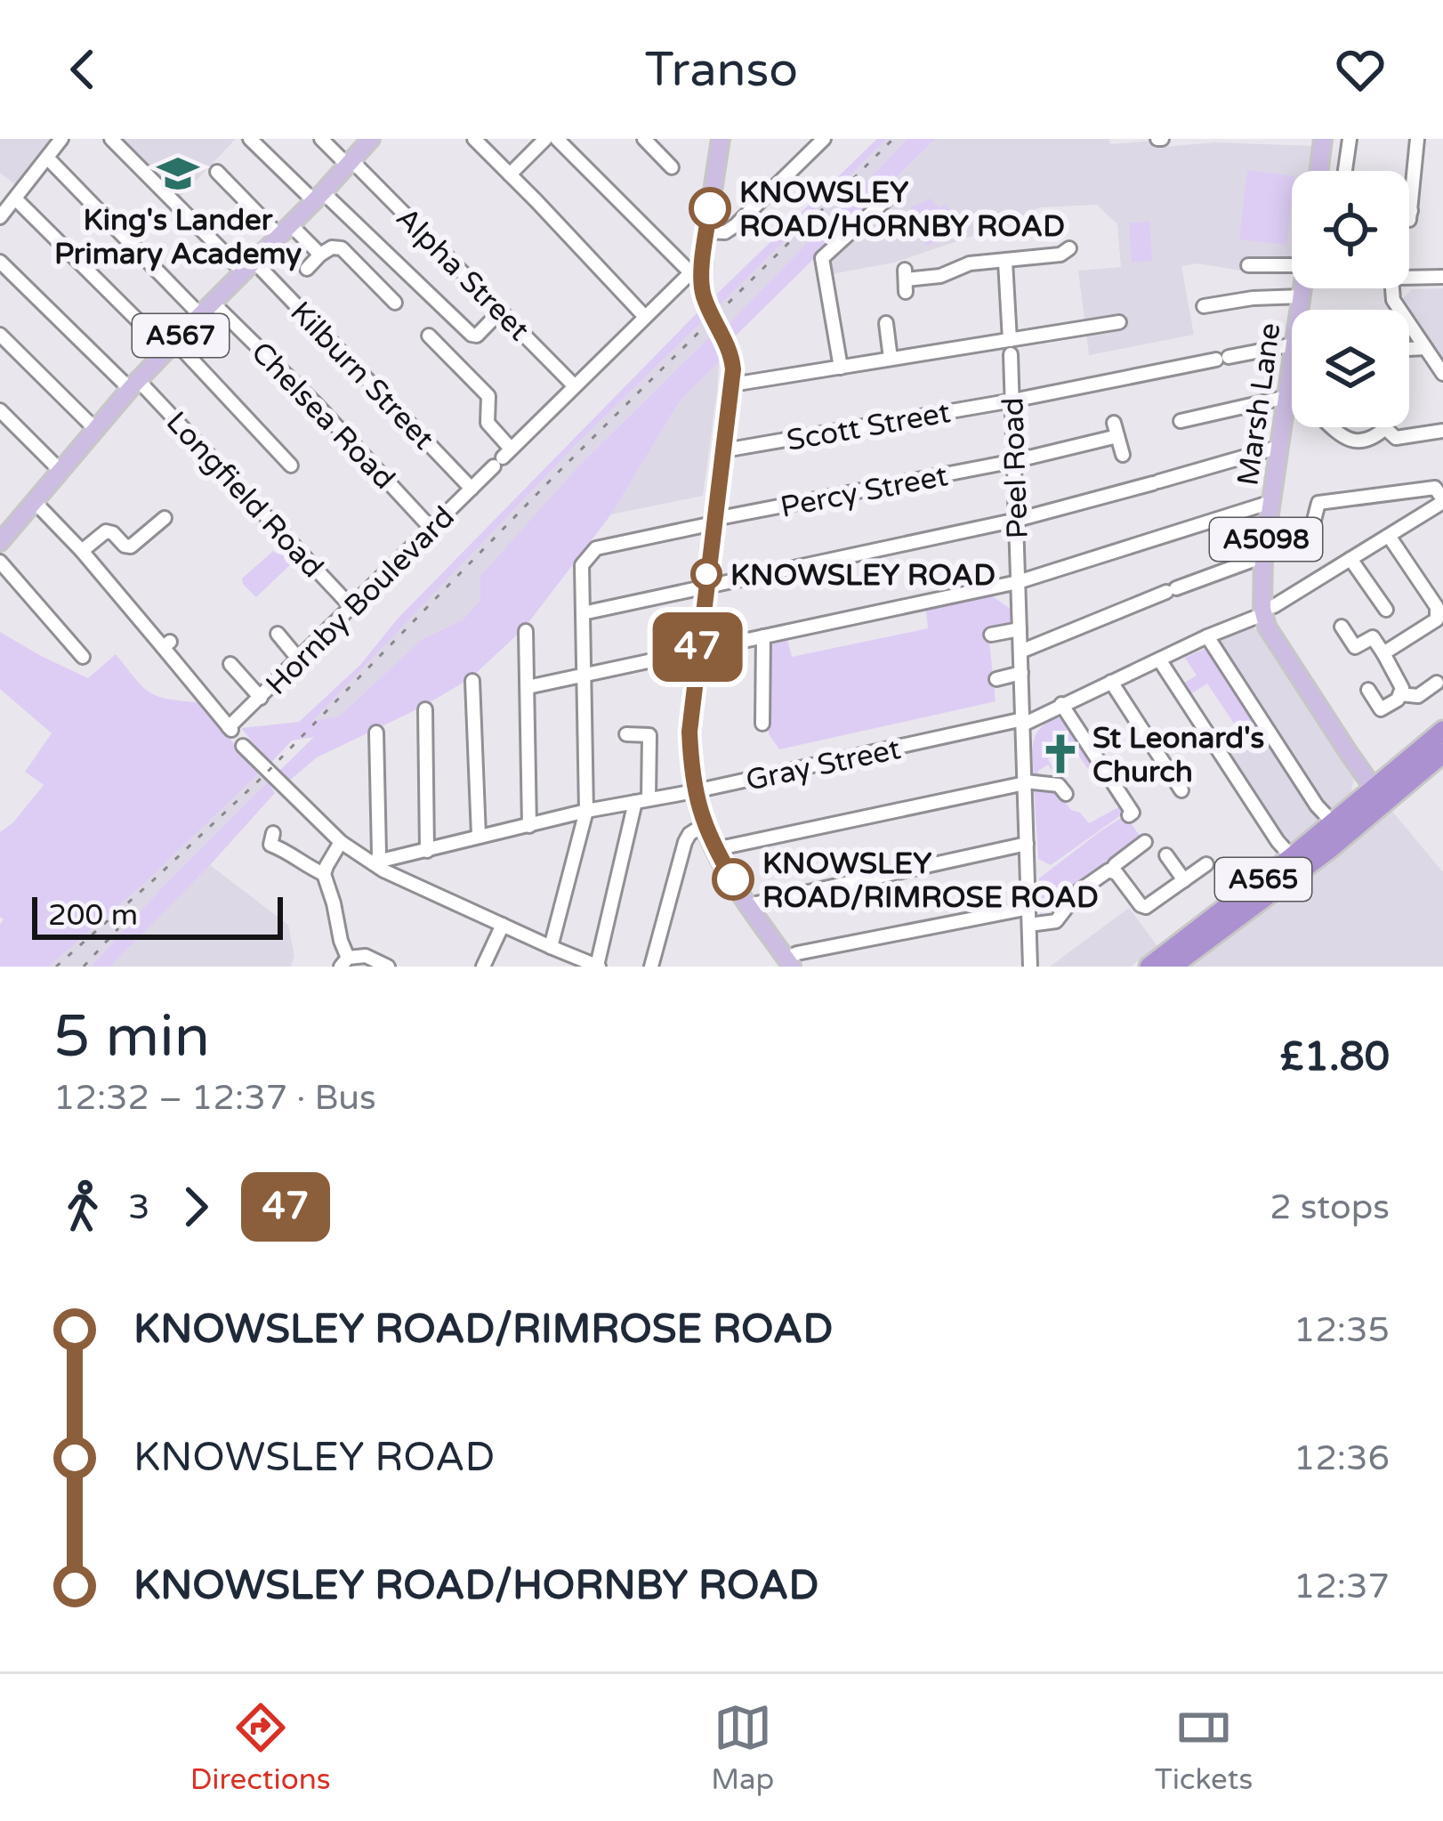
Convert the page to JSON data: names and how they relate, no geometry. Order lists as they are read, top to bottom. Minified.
{"streets":{"highway":["A565"],"main road":["A567","Marsh Lane","A5098"],"street":["Alpha Street","Kilburn Street","Chelsea Road","Scott Street","Peel Road","Percy Street","Longfield Road","Hornby Boulevard","Gray Street"]},"crossings":[["Alpha Street","A567"],["Alpha Street","Hornby Boulevard"],["A567","Kilburn Street"],["A567","Chelsea Road"],["A567","Longfield Road"],["Kilburn Street","Hornby Boulevard"],["Marsh Lane","Gray Street"],["Marsh Lane","A565"],["Chelsea Road","Hornby Boulevard"],["Scott Street","Peel Road"],["Peel Road","Percy Street"],["Peel Road","Gray Street"],["Longfield Road","Hornby Boulevard"]],"places":{"school or university":["King's Lander Primary Academy"],"other":["KNOWSLEY ROAD/HORNBY ROAD","KNOWSLEY ROAD","KNOWSLEY ROAD/RIMROSE ROAD"],"church":["St Leonard's Church"]},"lines":["bus line 47"],"scale_bar":"200 m","page":{"header":"Transo","on_map":"47","scale":"200 m","heading":["5 min","12:32 – 12:37 · Bus","£1.80"],"legs":["3","47","2 stops"],"list":[{"name":"KNOWSLEY ROAD/RIMROSE ROAD","value":"12:35"},{"name":"KNOWSLEY ROAD","value":"12:36"},{"name":"KNOWSLEY ROAD/HORNBY ROAD","value":"12:37"}],"tabs":["Directions","Map","Tickets"]}}
